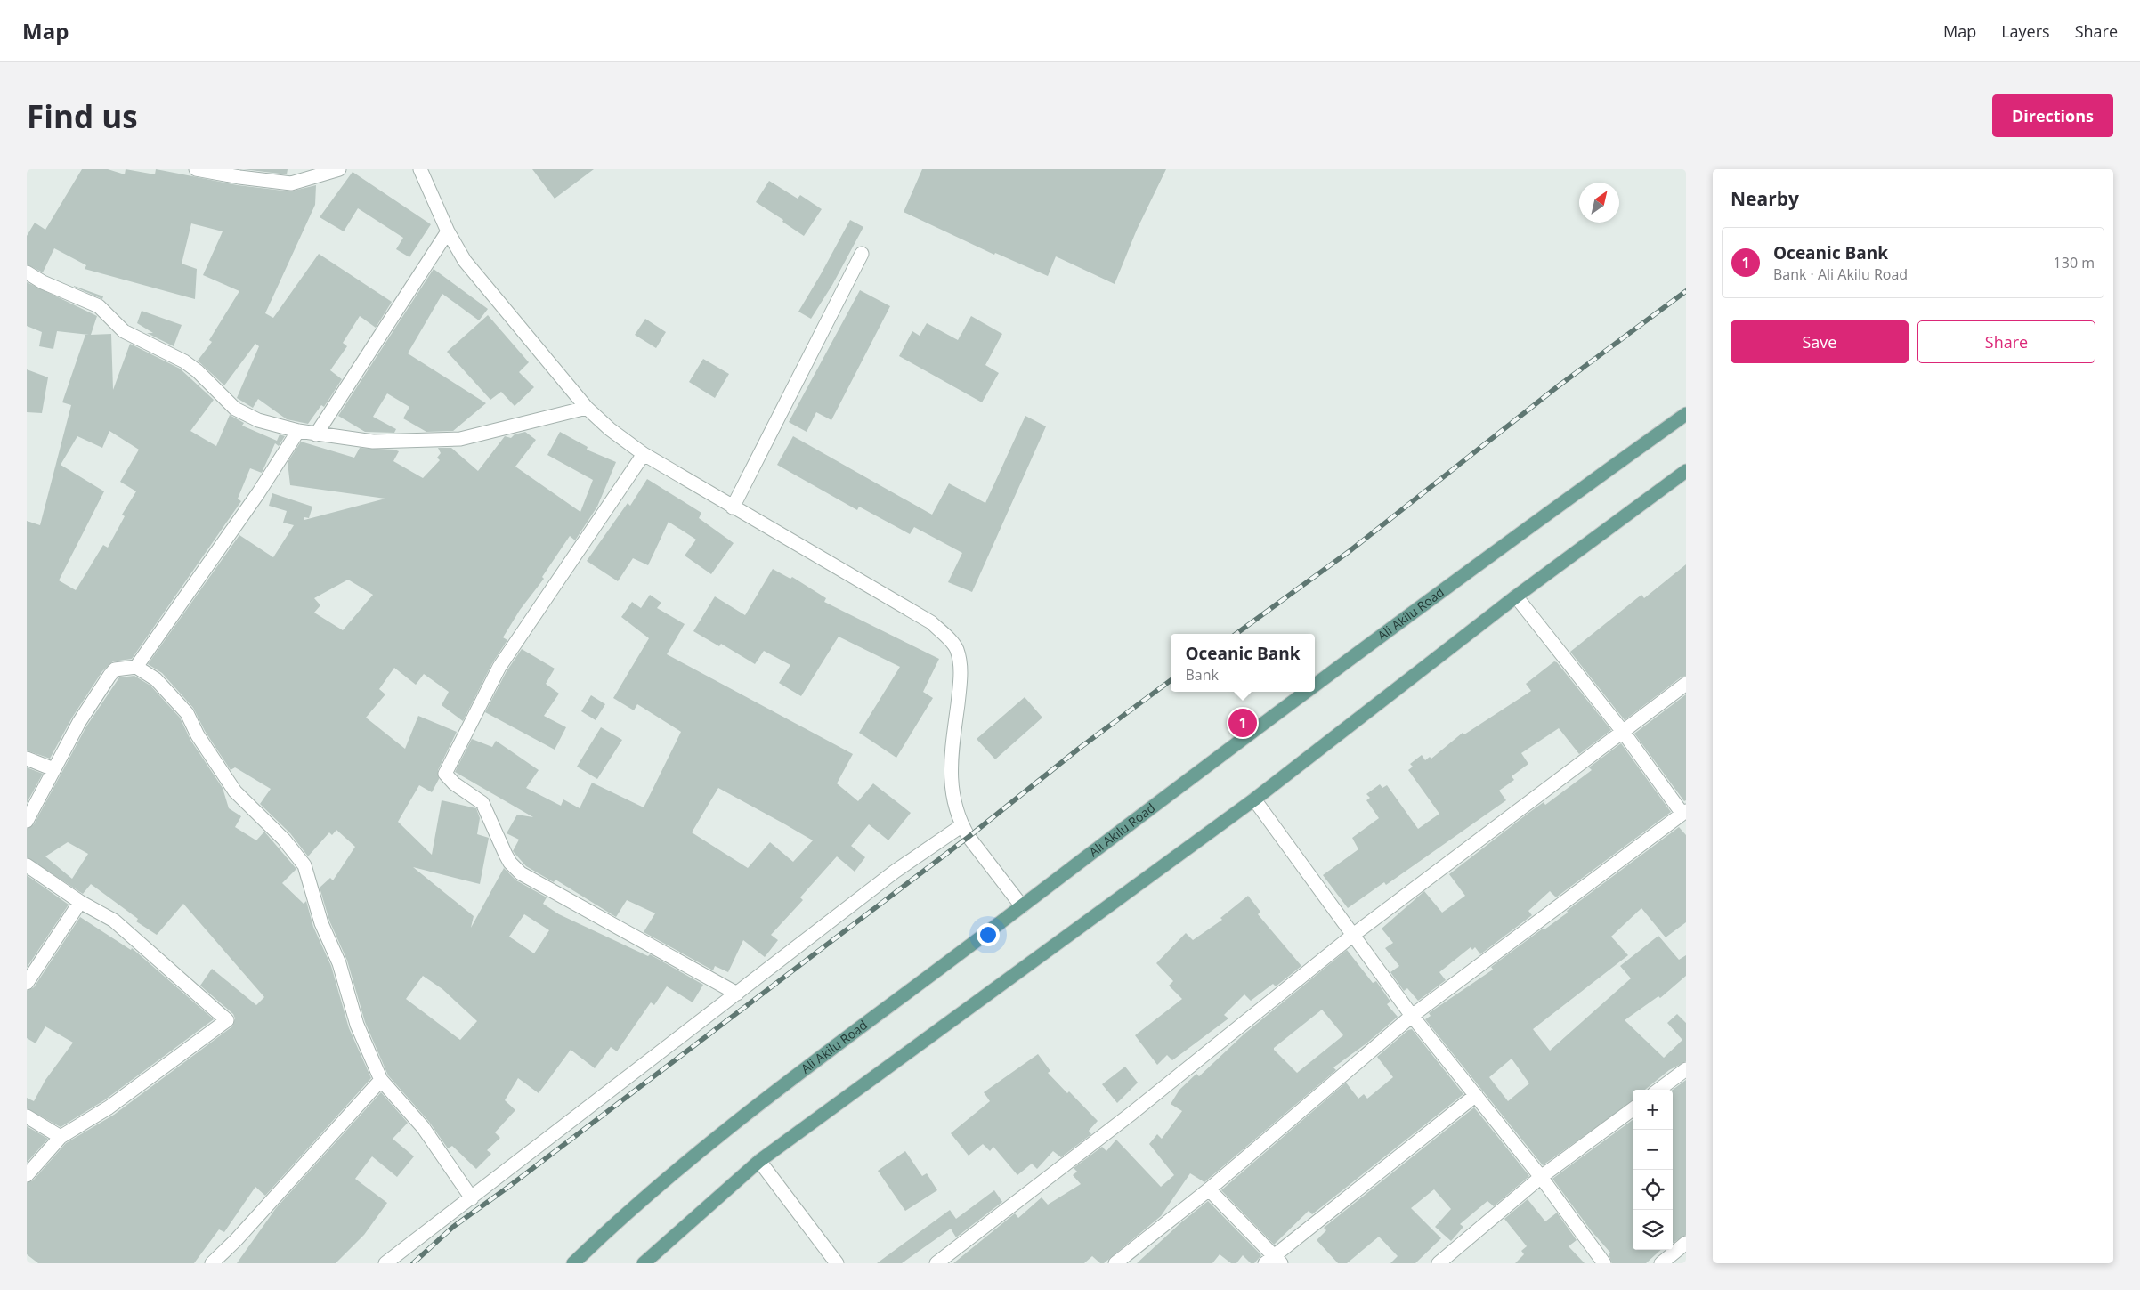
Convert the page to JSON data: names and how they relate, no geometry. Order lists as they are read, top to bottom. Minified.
{"streets":{"main road":["Ali Akilu Road"]},"north":"top right","page":{"header":"Map","nav":["Map","Layers","Share"],"buttons":["Directions",["Save","Share"]],"title":"Find us","heading":"Nearby","list":[{"mark":"1","name":"Oceanic Bank","note":"Bank · Ali Akilu Road","value":"130 m"}],"popup":["Oceanic Bank","Bank"],"pins":"1","map_buttons":["+","−"]}}
